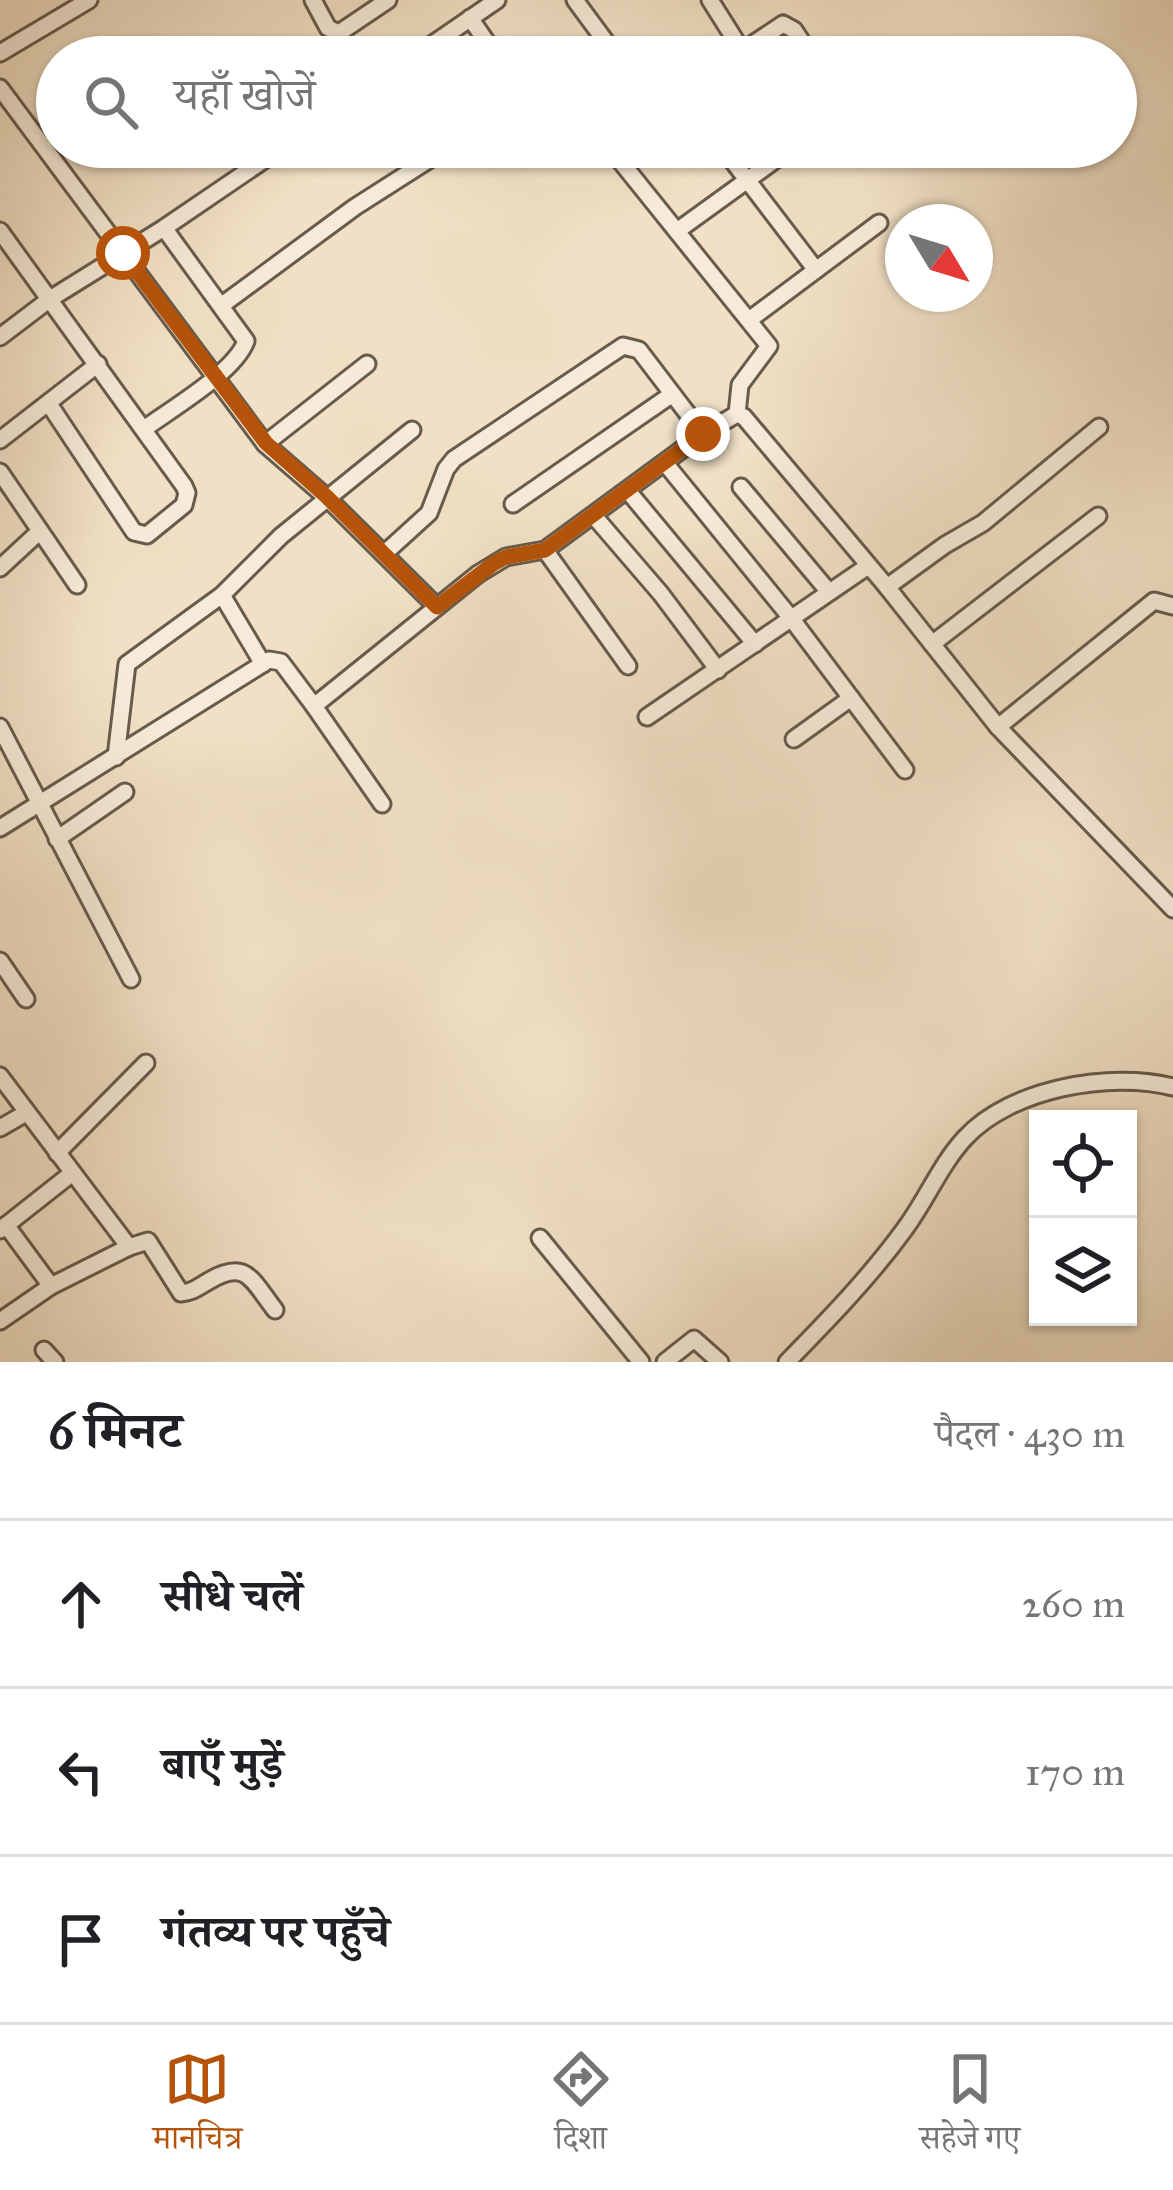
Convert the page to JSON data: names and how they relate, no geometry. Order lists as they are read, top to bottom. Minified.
{"north":"bottom right","page":{"search":"यहाँ खोजें","heading":["6 मिनट","पैदल · 430 m"],"list":[["सीधे चलें","260 m"],["बाएँ मुड़ें","170 m"],"गंतव्य पर पहुँचे"],"nav":["मानचित्र","दिशा","सहेजे गए"]}}
